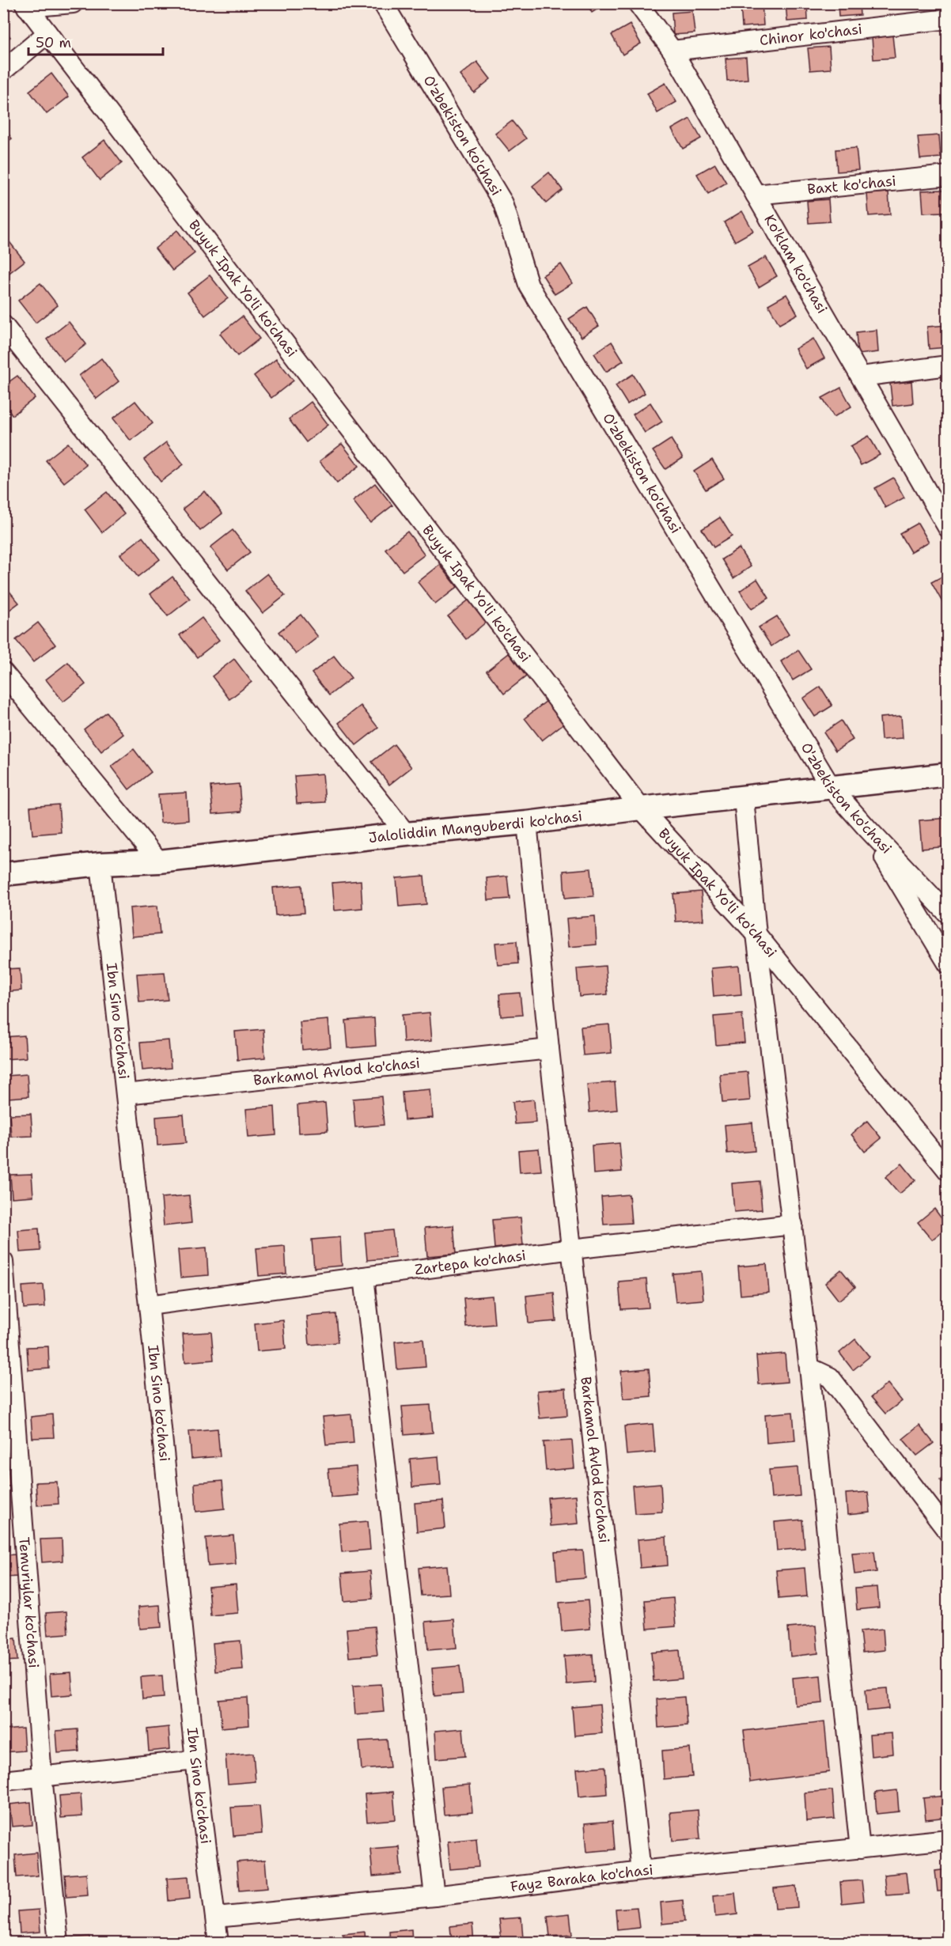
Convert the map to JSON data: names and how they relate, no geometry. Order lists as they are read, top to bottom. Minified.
{"streets":{"street":["Chinor ko'chasi","O'zbekiston ko'chasi","Baxt ko'chasi","Ko'klam ko'chasi","Buyuk Ipak Yo'li ko'chasi","Jaloliddin Manguberdi ko'chasi","Ibn Sino ko'chasi","Barkamol Avlod ko'chasi","Zartepa ko'chasi","Temuriylar ko'chasi","Fayz Baraka ko'chasi"]},"crossings":[["Chinor ko'chasi","Ko'klam ko'chasi"],["O'zbekiston ko'chasi","Jaloliddin Manguberdi ko'chasi"],["Baxt ko'chasi","Ko'klam ko'chasi"],["Buyuk Ipak Yo'li ko'chasi","Jaloliddin Manguberdi ko'chasi"],["Jaloliddin Manguberdi ko'chasi","Ibn Sino ko'chasi"],["Jaloliddin Manguberdi ko'chasi","Barkamol Avlod ko'chasi"],["Ibn Sino ko'chasi","Barkamol Avlod ko'chasi"],["Ibn Sino ko'chasi","Zartepa ko'chasi"],["Ibn Sino ko'chasi","Fayz Baraka ko'chasi"],["Barkamol Avlod ko'chasi","Zartepa ko'chasi"],["Barkamol Avlod ko'chasi","Fayz Baraka ko'chasi"]],"scale_bar":"50 m"}
